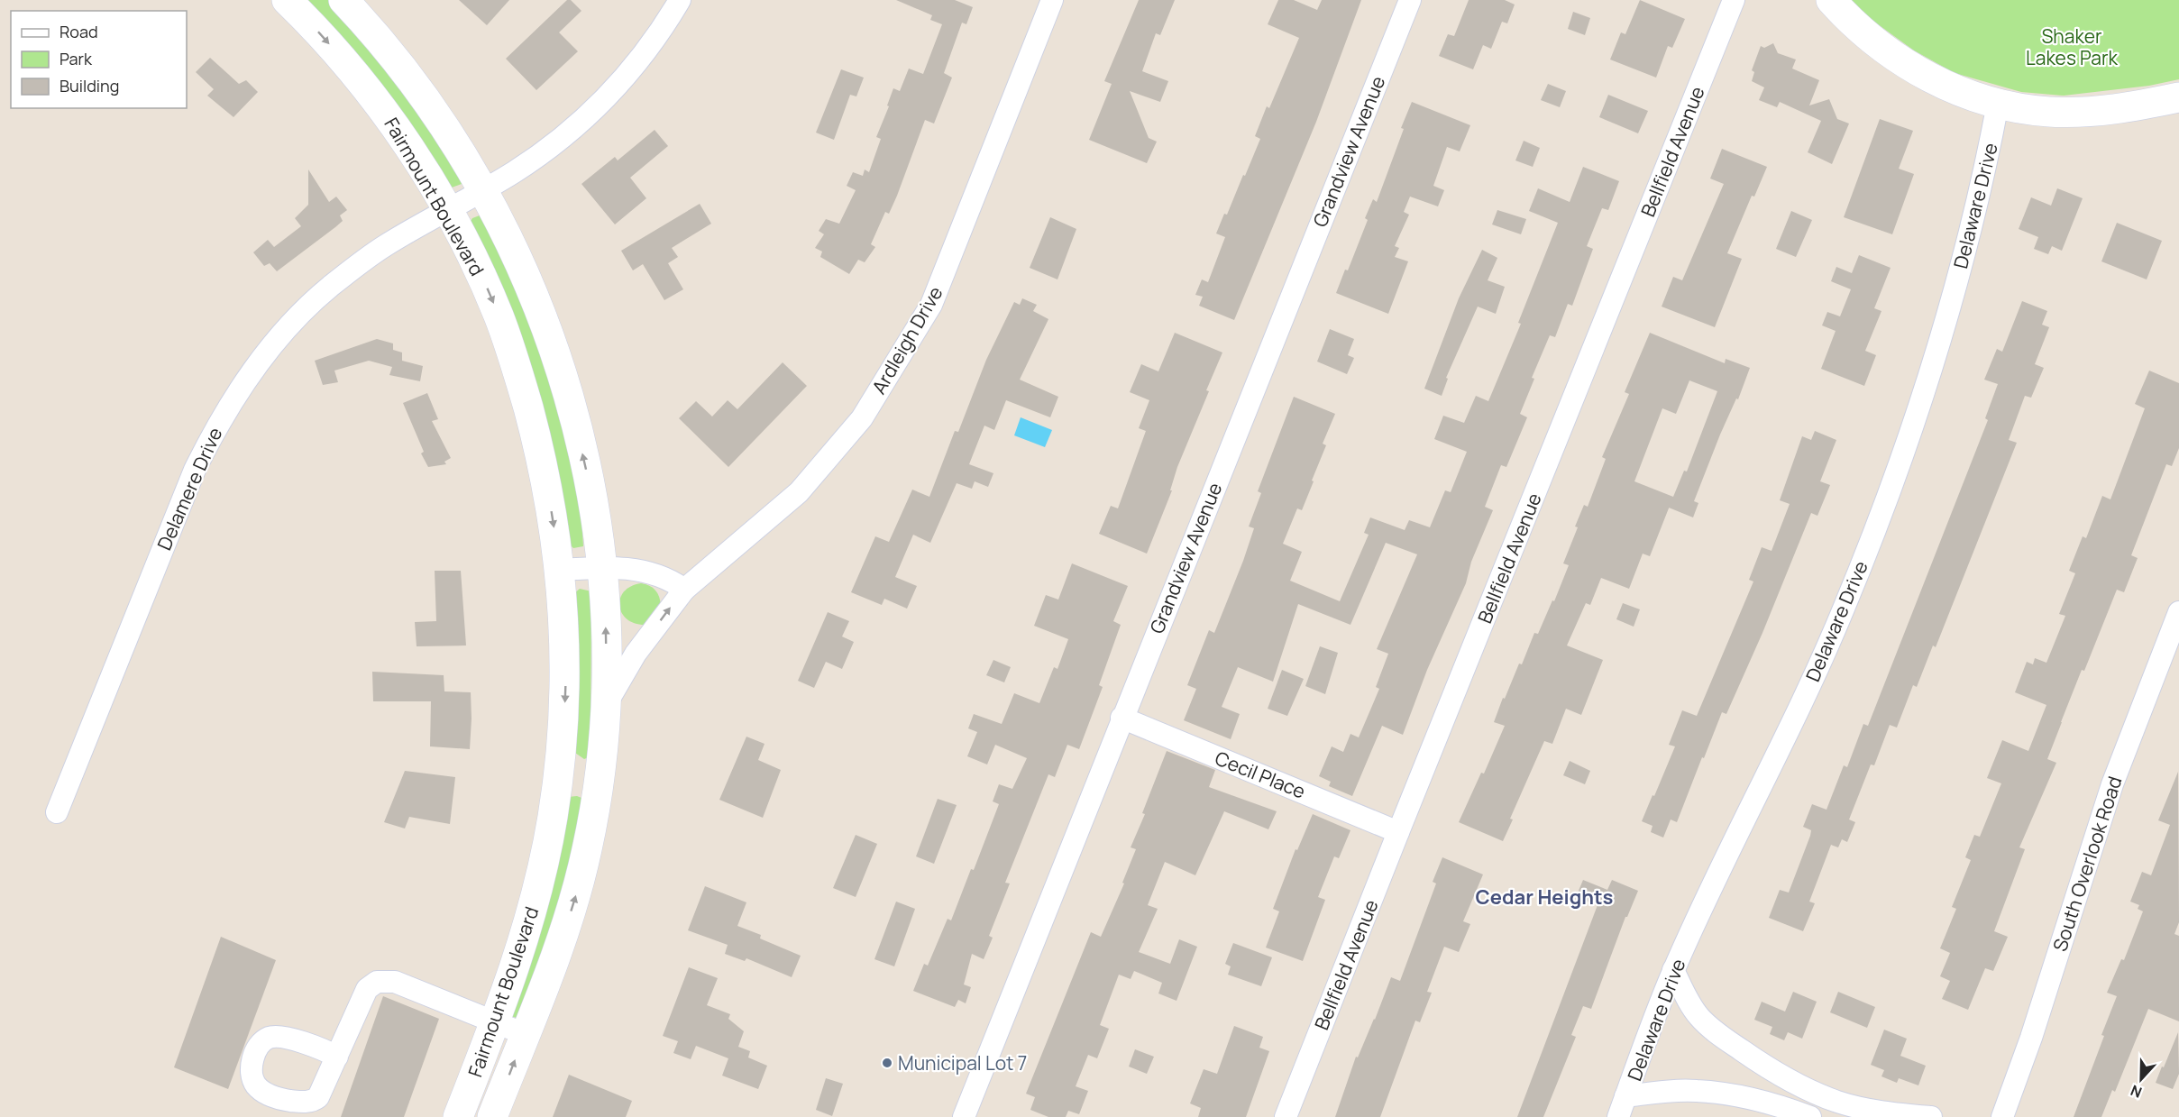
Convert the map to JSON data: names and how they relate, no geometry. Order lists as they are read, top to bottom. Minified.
{"streets":{"main road":["Fairmount Boulevard"],"street":["Grandview Avenue","Bellfield Avenue","Delaware Drive","Ardleigh Drive","Delamere Drive","Cecil Place","South Overlook Road"]},"crossings":[["Grandview Avenue","Cecil Place"],["Bellfield Avenue","Cecil Place"],["Fairmount Boulevard","Ardleigh Drive"],["Fairmount Boulevard","Delamere Drive"]],"districts":["Cedar Heights"],"parks":["Shaker Lakes Park"],"places":["Municipal Lot 7"],"legend":["Road","Park","Building"],"north":"bottom"}
